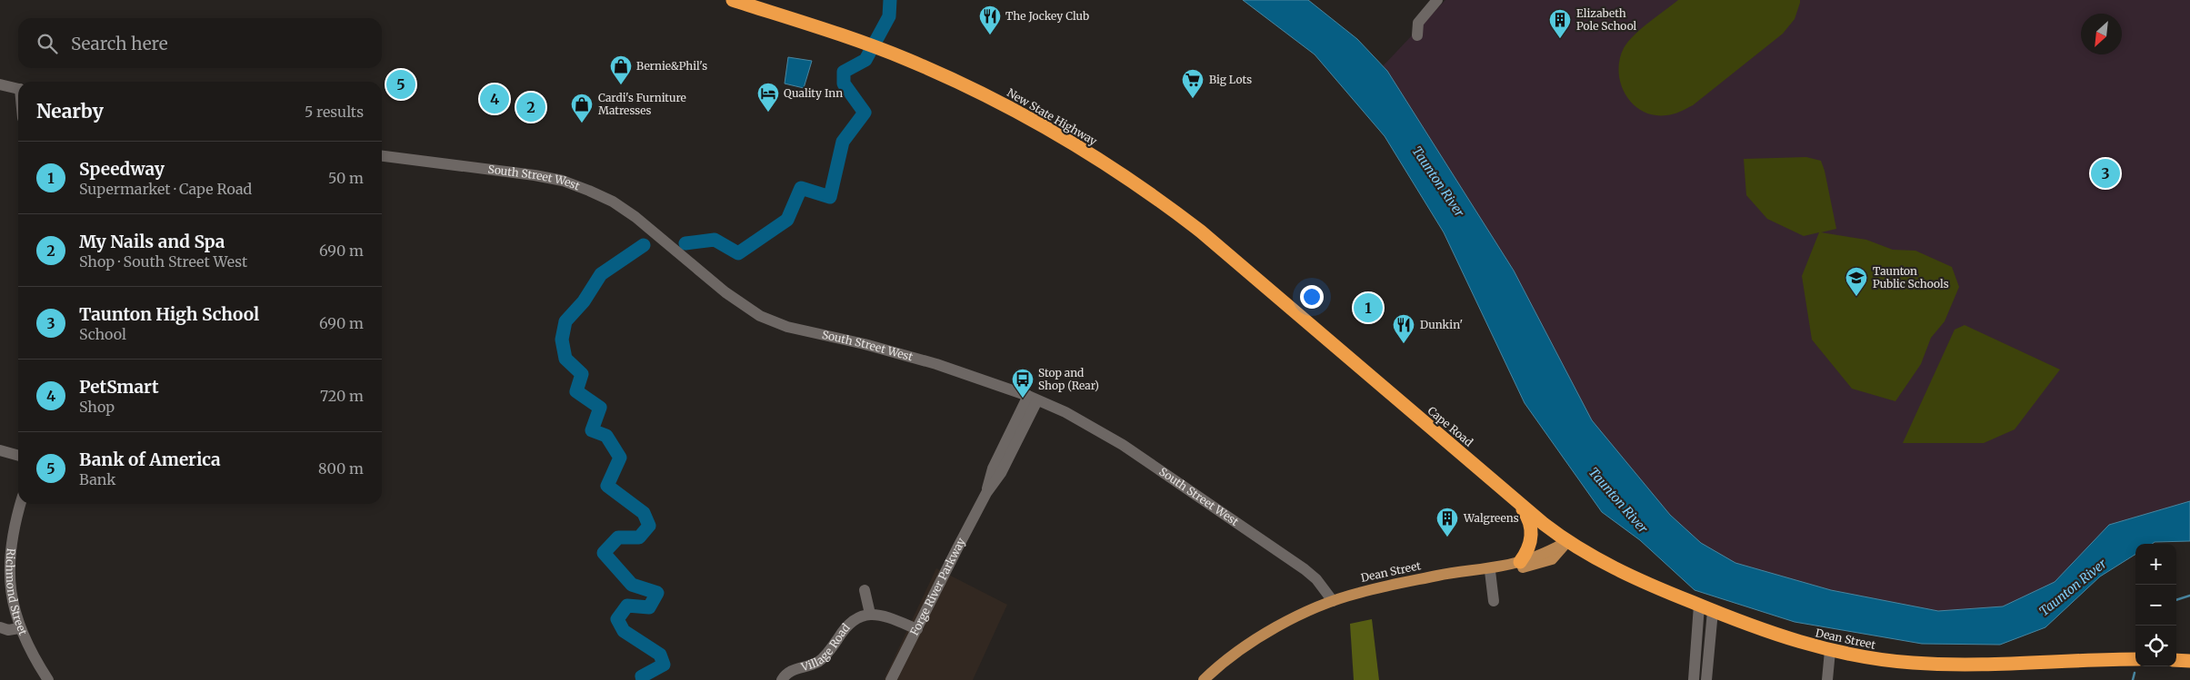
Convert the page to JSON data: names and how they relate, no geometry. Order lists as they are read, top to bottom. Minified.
{"streets":{"highway":["New State Highway","Cape Road","Dean Street"],"street":["South Street West","Forge River Parkway","Richmond Street","Village Road"]},"crossings":[["New State Highway","Cape Road"],["South Street West","Dean Street"],["South Street West","Forge River Parkway"],["Cape Road","Dean Street"]],"water":["Taunton River"],"places":{"restaurant":["The Jockey Club","Dunkin'"],"building":["Elizabeth Pole School","Walgreens"],"shop":["Bernie&Phil's","Cardi's Furniture Matresses"],"supermarket":["Big Lots"],"hotel":["Quality Inn"],"school or university":["Taunton Public Schools"],"bus stop":["Stop and Shop (Rear)"]},"north":"bottom left","page":{"search":"Search here","pins":["5","4","2","3","1"],"heading":["Nearby","5 results"],"list":[{"mark":"1","name":"Speedway","note":"Supermarket · Cape Road","value":"50 m"},{"mark":"2","name":"My Nails and Spa","note":"Shop · South Street West","value":"690 m"},{"mark":"3","name":"Taunton High School","note":"School","value":"690 m"},{"mark":"4","name":"PetSmart","note":"Shop","value":"720 m"},{"mark":"5","name":"Bank of America","note":"Bank","value":"800 m"}],"map_buttons":["+","−"]}}
